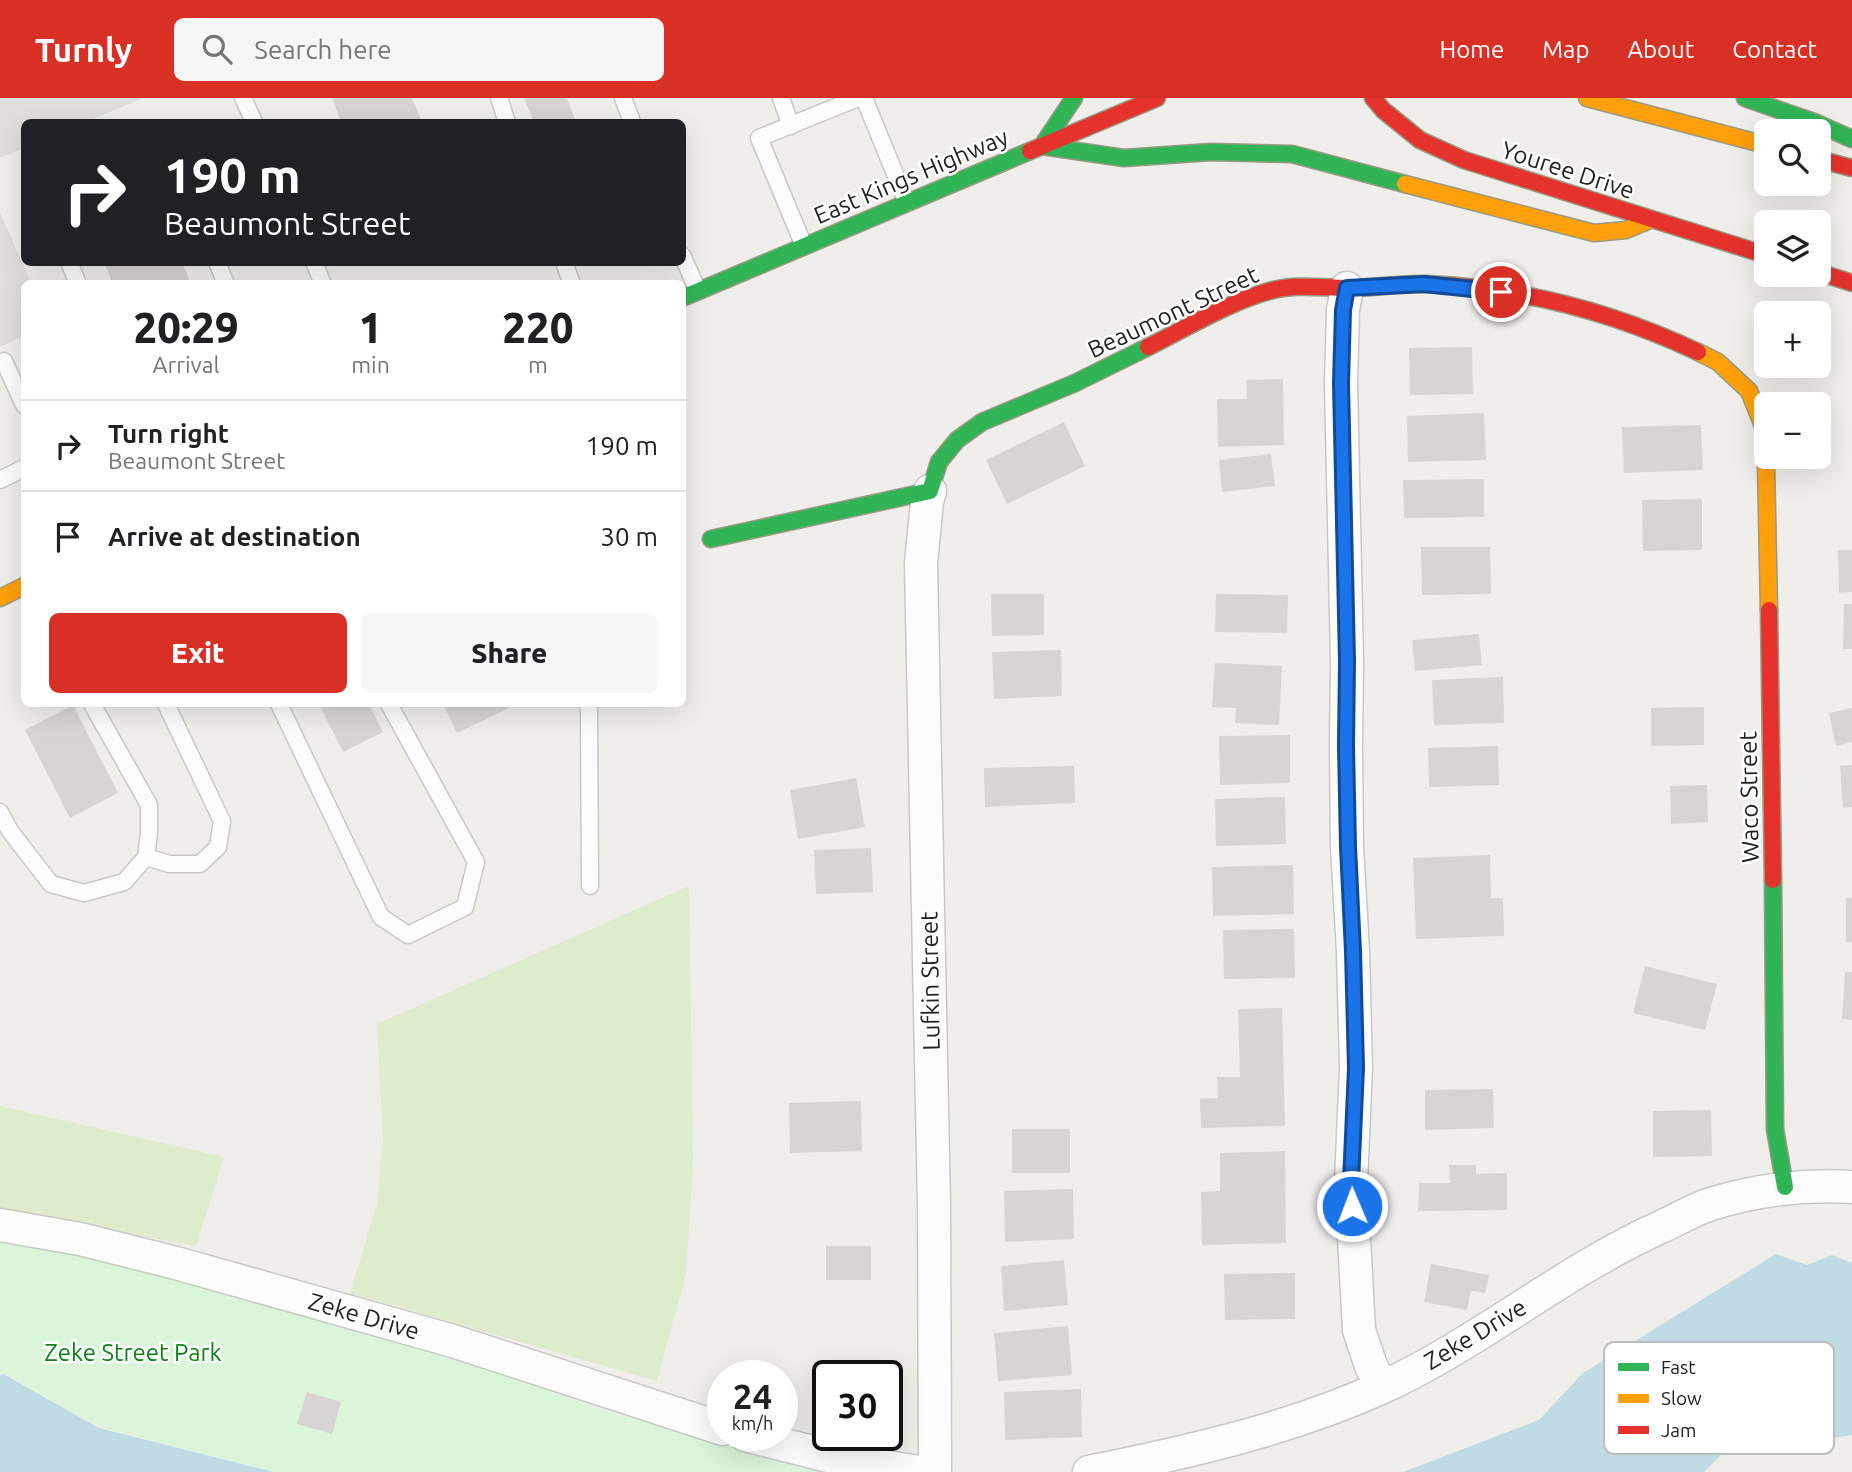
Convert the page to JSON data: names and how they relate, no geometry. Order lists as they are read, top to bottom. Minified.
{"streets":{"main road":["Youree Drive","East Kings Highway","Beaumont Street","Waco Street"],"street":["Lufkin Street","Zeke Drive"]},"crossings":[["Beaumont Street","Lufkin Street"],["Waco Street","Zeke Drive"]],"parks":["Zeke Street Park"],"legend":["Fast","Slow","Jam"],"page":{"header":"Turnly","search":"Search here","nav":["Home","Map","About","Contact"],"map_buttons":["+","−"],"turn":["190 m","Beaumont Street"],"eta":["20:29","Arrival","1","min","220","m"],"list":[{"name":"Turn right","note":"Beaumont Street","value":"190 m"},{"name":"Arrive at destination","value":"30 m"}],"buttons":["Exit","Share"],"speed":"24 km/h","limit":"30"}}
